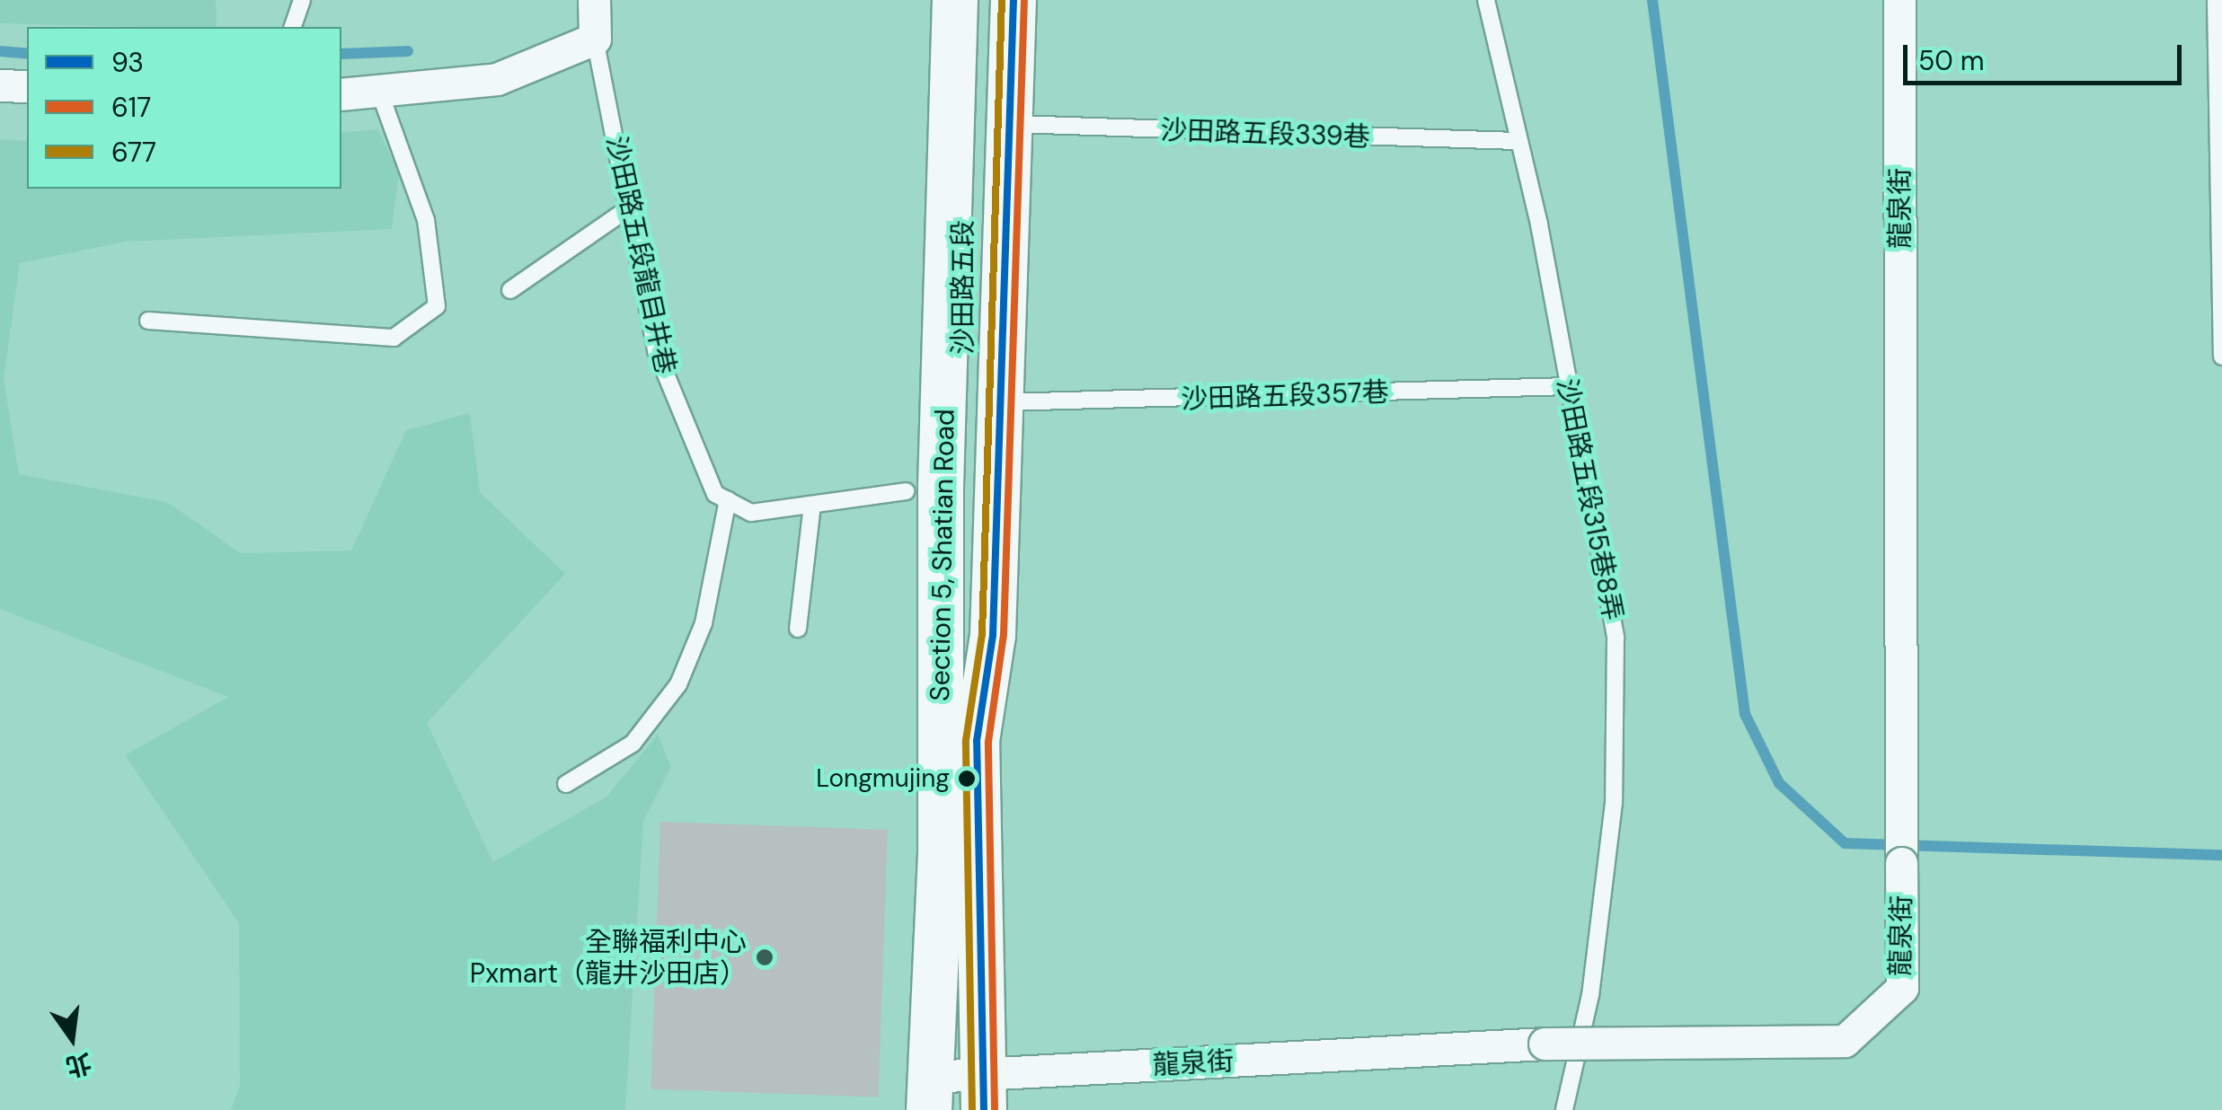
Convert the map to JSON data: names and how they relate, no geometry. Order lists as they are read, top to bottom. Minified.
{"streets":{"street":["龍泉街","沙田路五段龍目井巷","沙田路五段","Section 5, Shatian Road"],"lane":["沙田路五段339巷","沙田路五段357巷","沙田路五段315巷8弄"]},"crossings":[["沙田路五段339巷","沙田路五段315巷8弄"],["沙田路五段339巷","Section 5, Shatian Road"],["龍泉街","Section 5, Shatian Road"],["沙田路五段","沙田路五段357巷"],["沙田路五段","Section 5, Shatian Road"],["沙田路五段357巷","沙田路五段315巷8弄"],["沙田路五段357巷","Section 5, Shatian Road"]],"places":["Longmujing","全聯福利中心 Pxmart（龍井沙田店）"],"lines":["transit line 93","transit line 617","transit line 677"],"legend":["93","617","677"],"scale_bar":"50 m","north":"bottom"}
